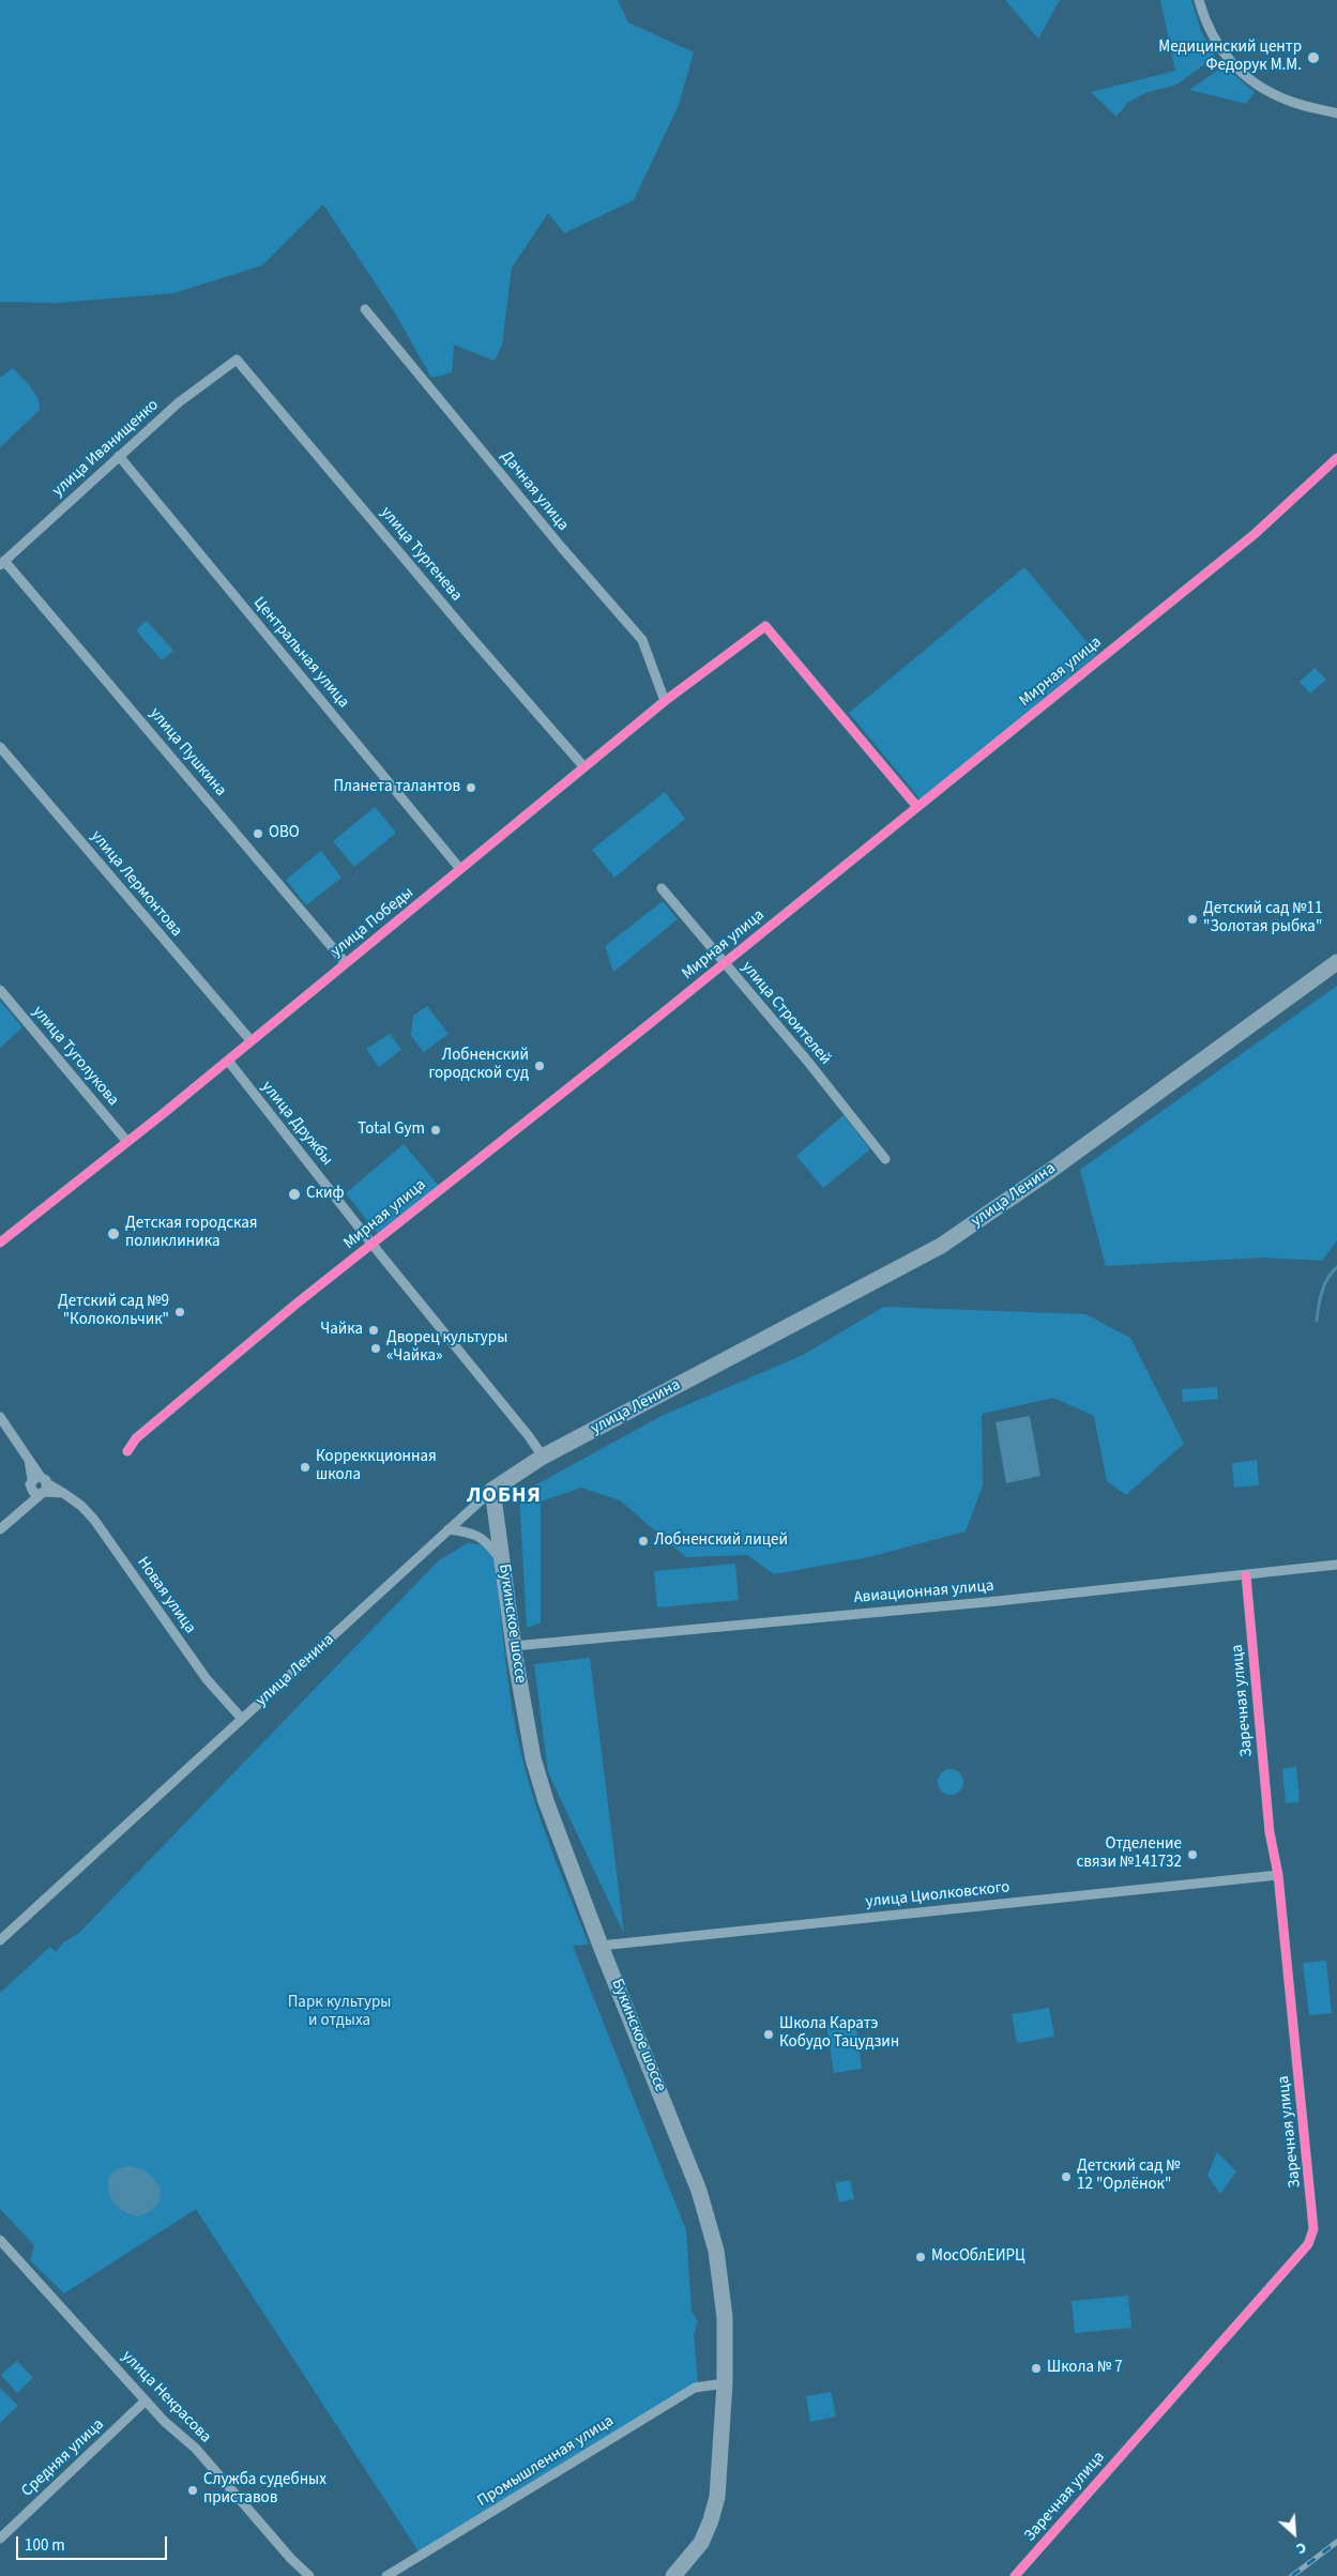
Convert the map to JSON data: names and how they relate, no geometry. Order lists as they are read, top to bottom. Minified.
{"streets":{"main road":["улица Ленина","Букинское шоссе"],"street":["улица Иванищенко","Дачная улица","улица Тургенева","Центральная улица","Мирная улица","улица Пушкина","улица Лермонтова","улица Победы","улица Строителей","улица Туголукова","улица Дружбы","Авиационная улица","Новая улица","Заречная улица","улица Циолковского","улица Некрасова","Средняя улица","Промышленная улица"]},"crossings":[["улица Иванищенко","улица Тургенева"],["улица Иванищенко","Центральная улица"],["улица Иванищенко","улица Пушкина"],["Дачная улица","улица Победы"],["улица Тургенева","улица Победы"],["Центральная улица","улица Победы"],["Мирная улица","улица Победы"],["Мирная улица","улица Строителей"],["Мирная улица","улица Дружбы"],["улица Пушкина","улица Победы"],["улица Лермонтова","улица Победы"],["улица Победы","улица Туголукова"],["улица Победы","улица Дружбы"],["улица Дружбы","улица Ленина"],["улица Ленина","Новая улица"],["улица Ленина","Букинское шоссе"],["Авиационная улица","Букинское шоссе"],["Авиационная улица","Заречная улица"],["Букинское шоссе","улица Циолковского"],["Букинское шоссе","Промышленная улица"],["Заречная улица","улица Циолковского"],["улица Некрасова","Средняя улица"]],"districts":["ЛОБНЯ"],"parks":["Парк культуры и отдыха"],"places":["Медицинский центр Федорук М.М.","Планета талантов","ОВО","Детский сад №11 \"Золотая рыбка\"","Лобненский городской суд","Total Gym","Скиф","Детская городская поликлиника","Детский сад №9 \"Колокольчик\"","Чайка","Дворец культуры «Чайка»","Корреккционная школа","Лобненский лицей","Отделение связи №141732","Школа Каратэ Кобудо Тацудзин","Детский сад № 12 \"Орлёнок\"","МосОблЕИРЦ","Школа № 7","Служба судебных приставов"],"scale_bar":"100 m","north":"bottom right"}
